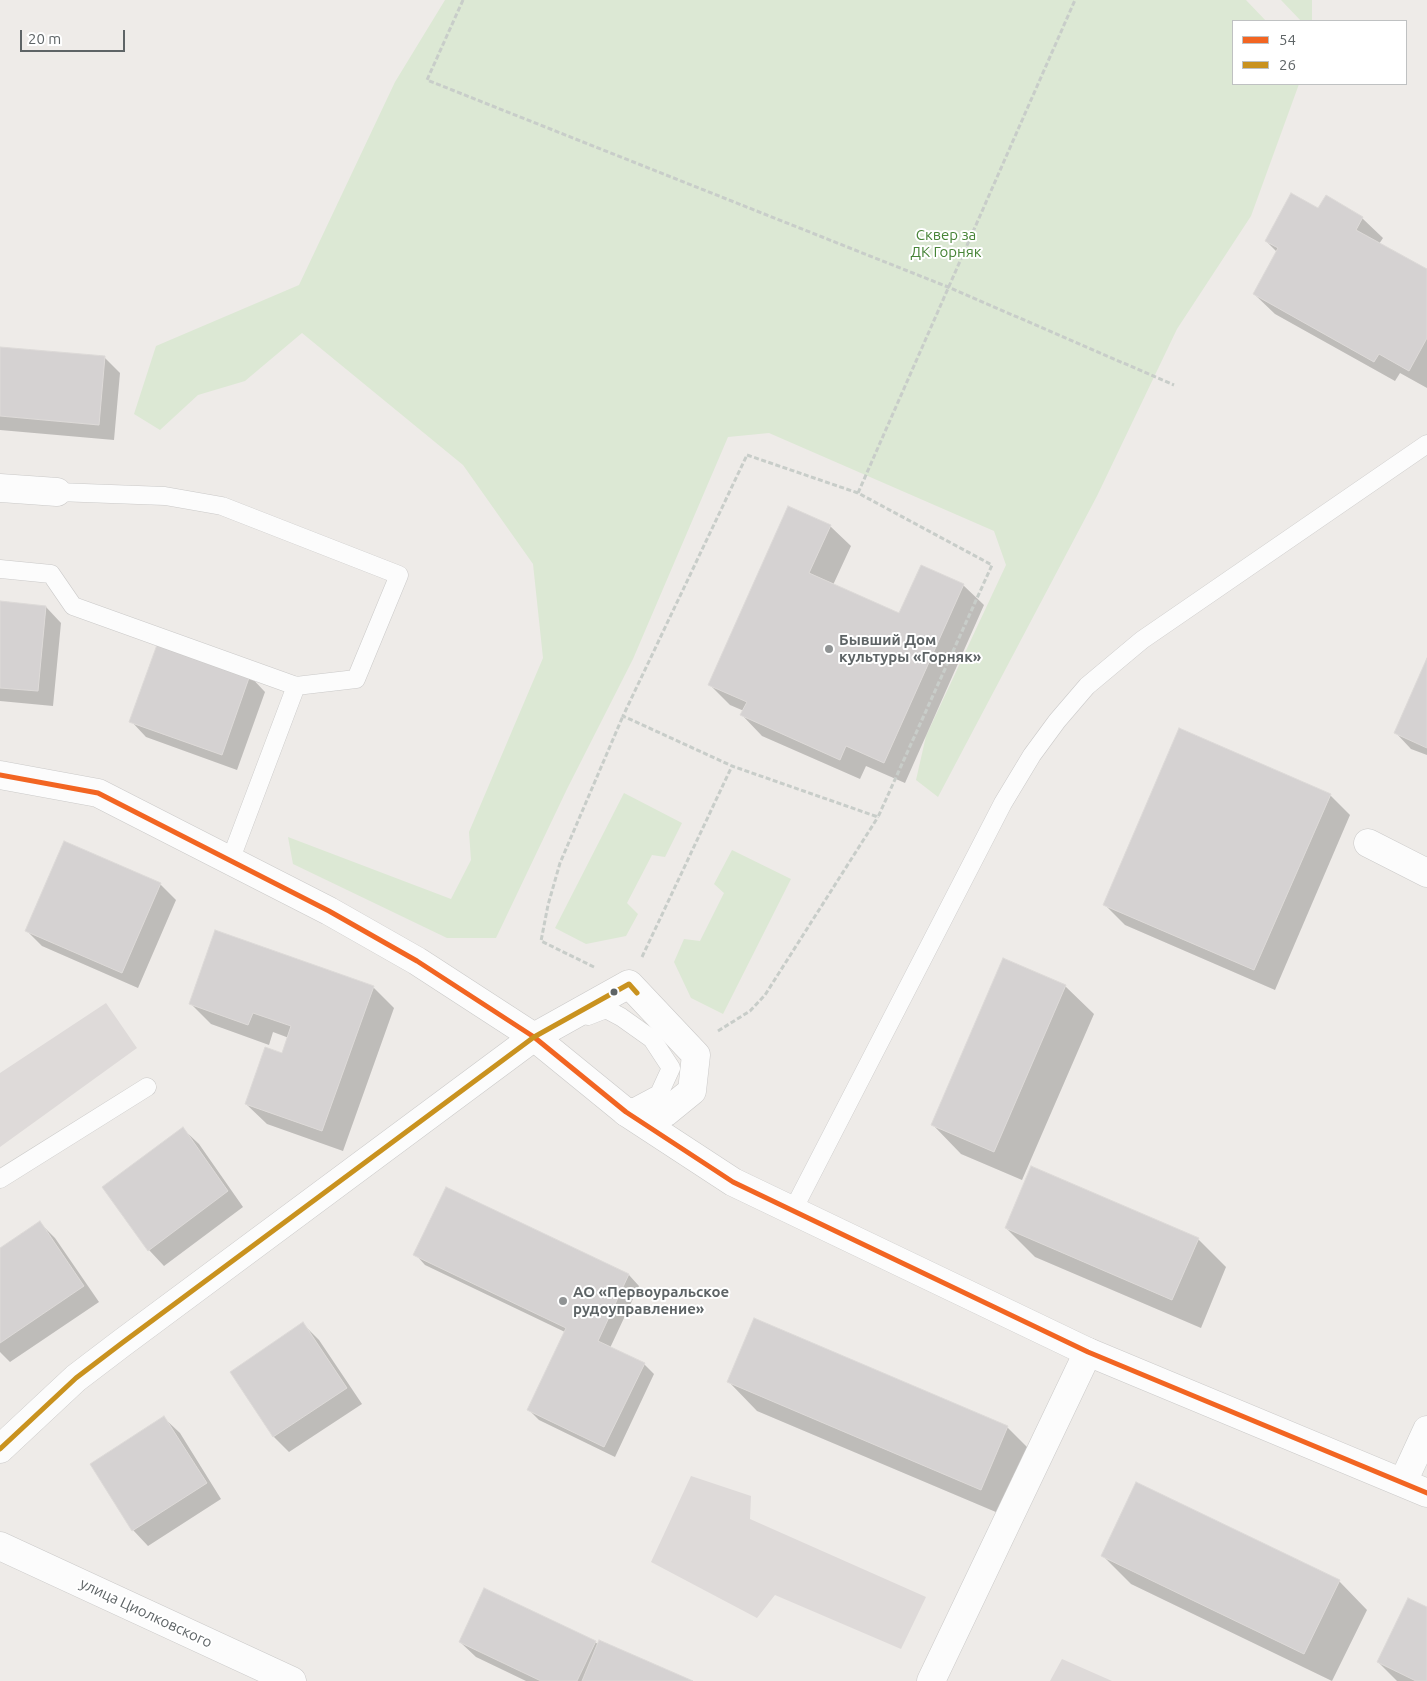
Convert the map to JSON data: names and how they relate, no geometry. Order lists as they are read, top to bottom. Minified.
{"streets":{"street":["улица Циолковского"]},"parks":["Сквер за ДК Горняк"],"places":["Бывший Дом культуры «Горняк»","АО «Первоуральское рудоуправление»"],"lines":["transit line 54","transit line 26"],"legend":["54","26"],"scale_bar":"20 m"}
